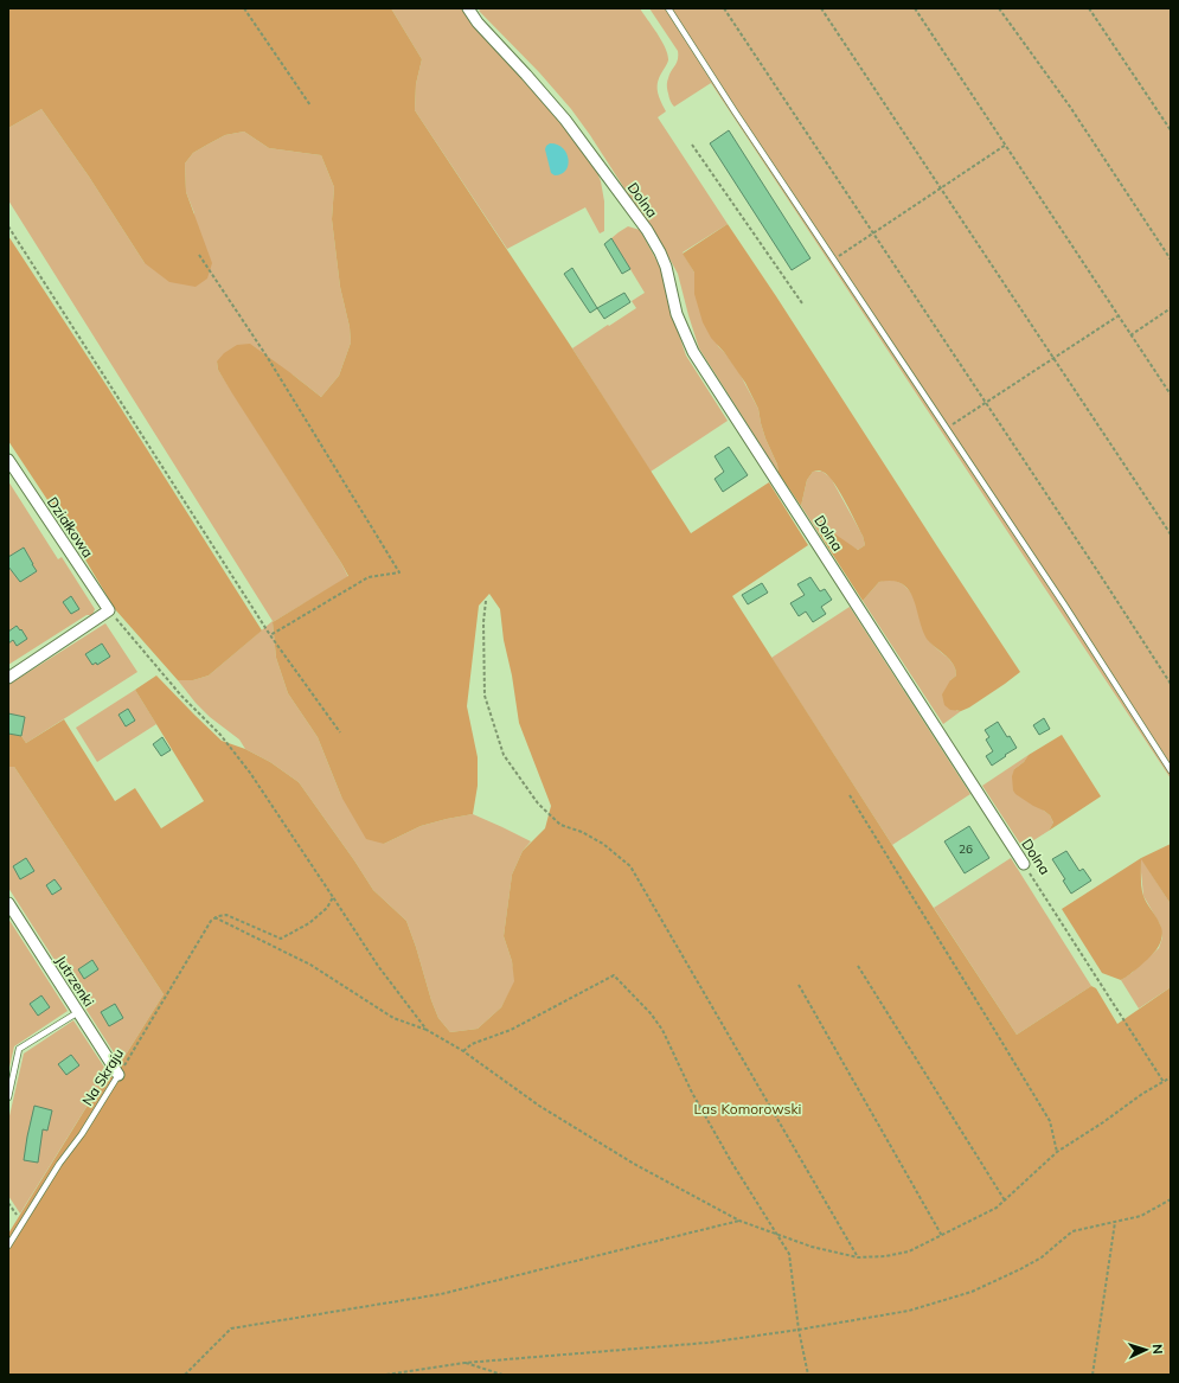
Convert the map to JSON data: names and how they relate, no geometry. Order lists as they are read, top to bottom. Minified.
{"streets":{"street":["Dolna","Działkowa","Jutrzenki"],"lane":["Na Skraju"]},"crossings":[["Jutrzenki","Na Skraju"]],"parks":["Las Komorowski"],"house_numbers":["26"],"north":"right"}
